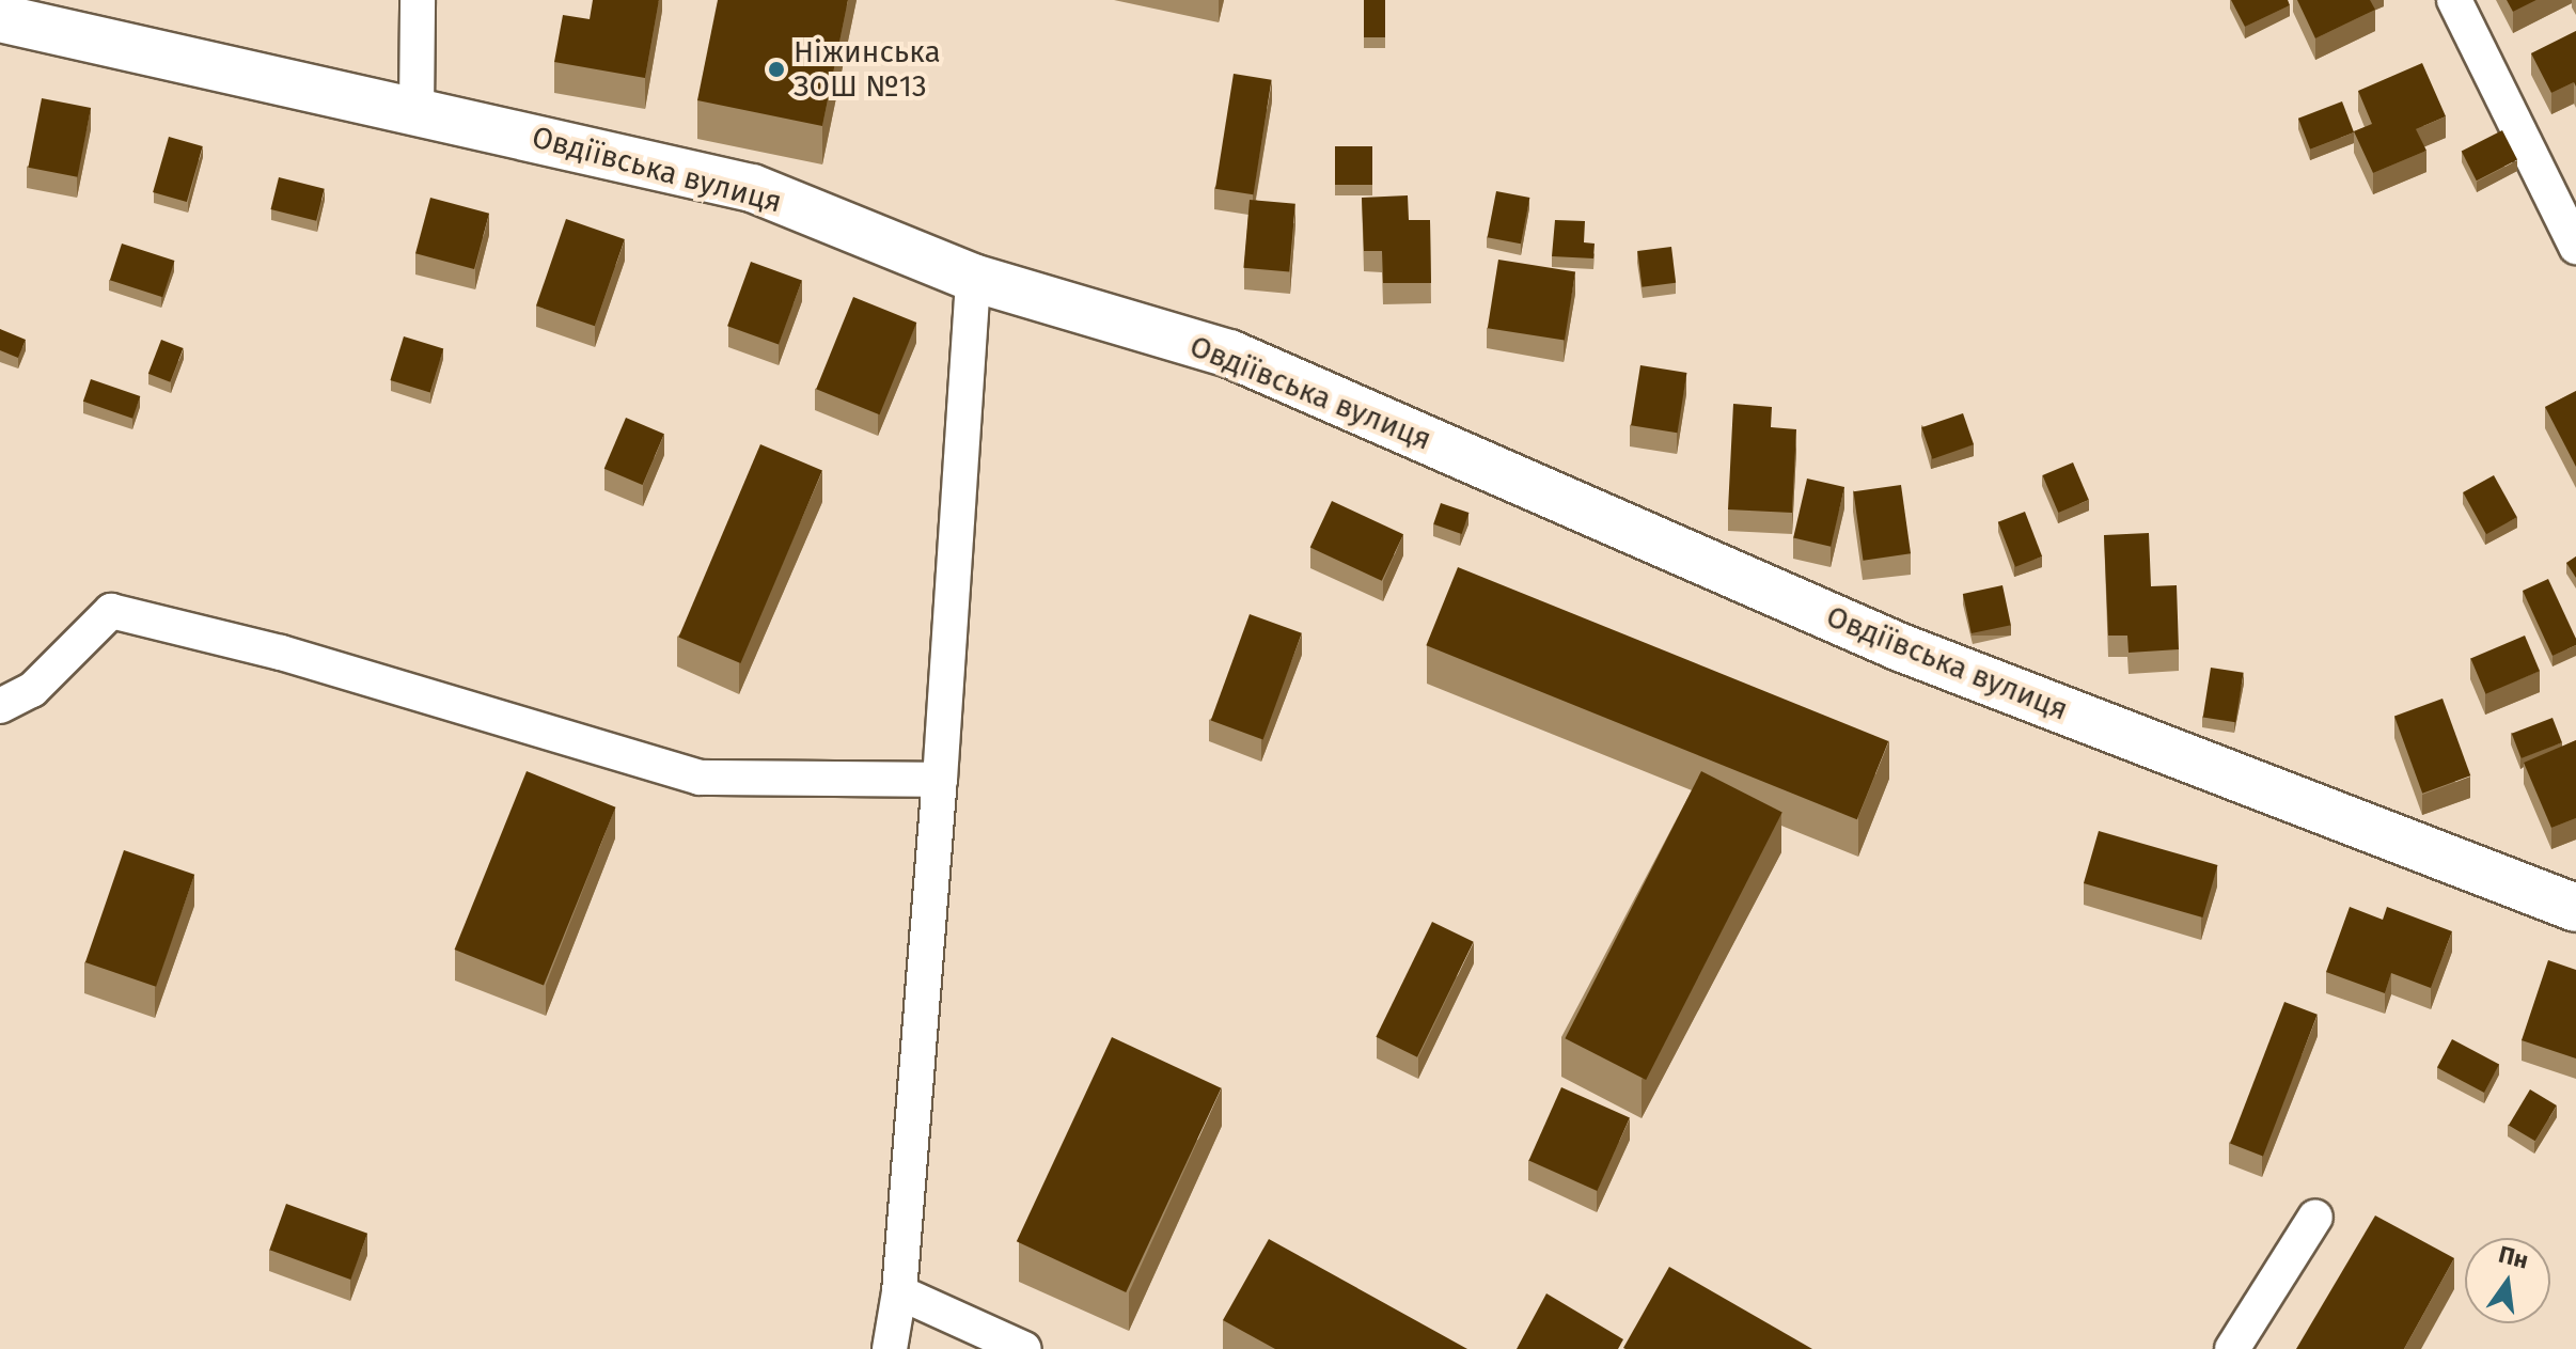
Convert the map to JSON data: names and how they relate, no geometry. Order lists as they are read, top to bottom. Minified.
{"streets":{"main road":["Овдіївська вулиця"]},"places":["Ніжинська ЗОШ №13"],"north":"top"}
